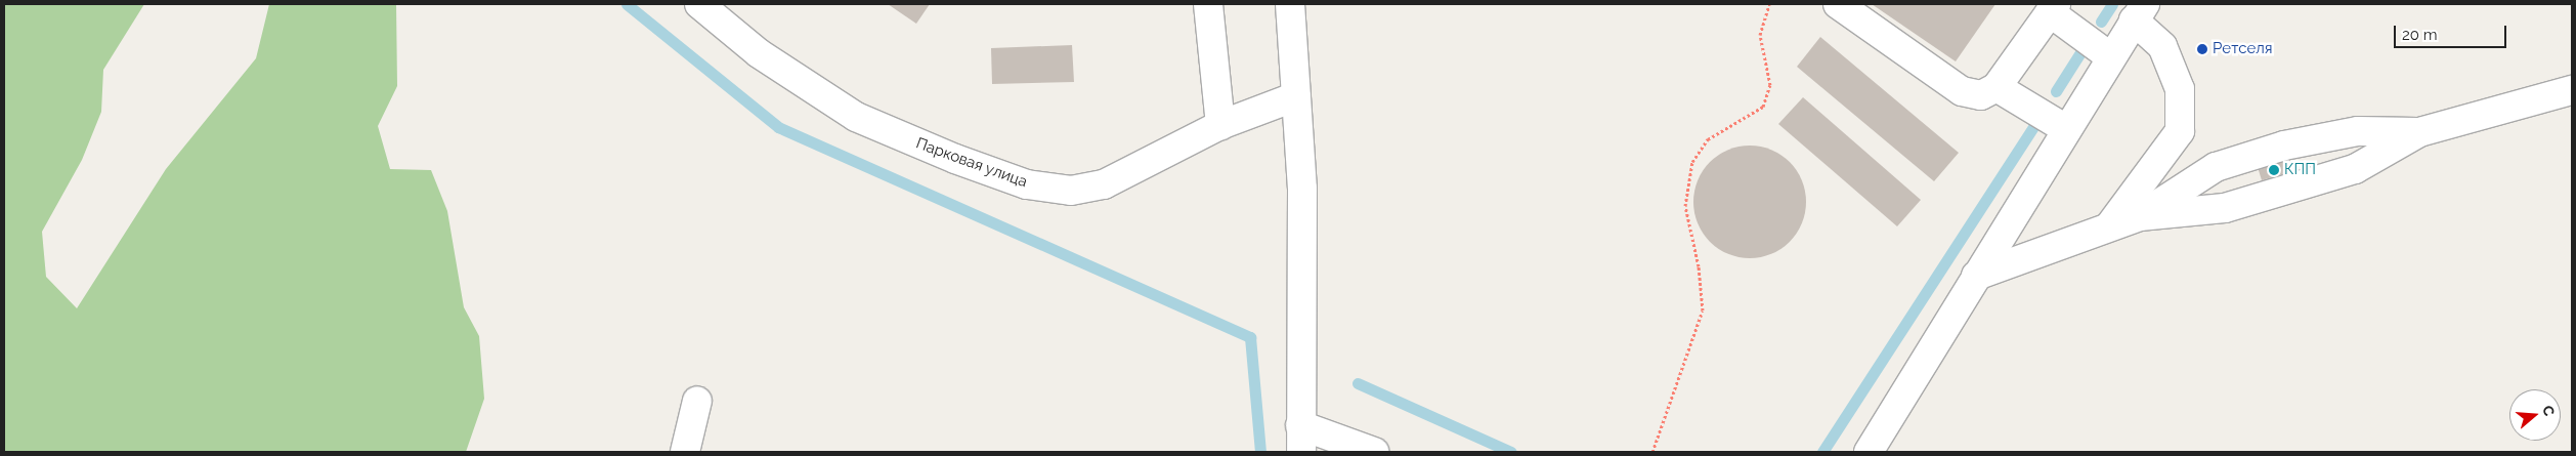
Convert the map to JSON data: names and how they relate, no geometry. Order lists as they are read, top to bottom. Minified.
{"streets":{"street":["Парковая улица"]},"places":["Ретселя","КПП"],"scale_bar":"20 m","north":"right"}
